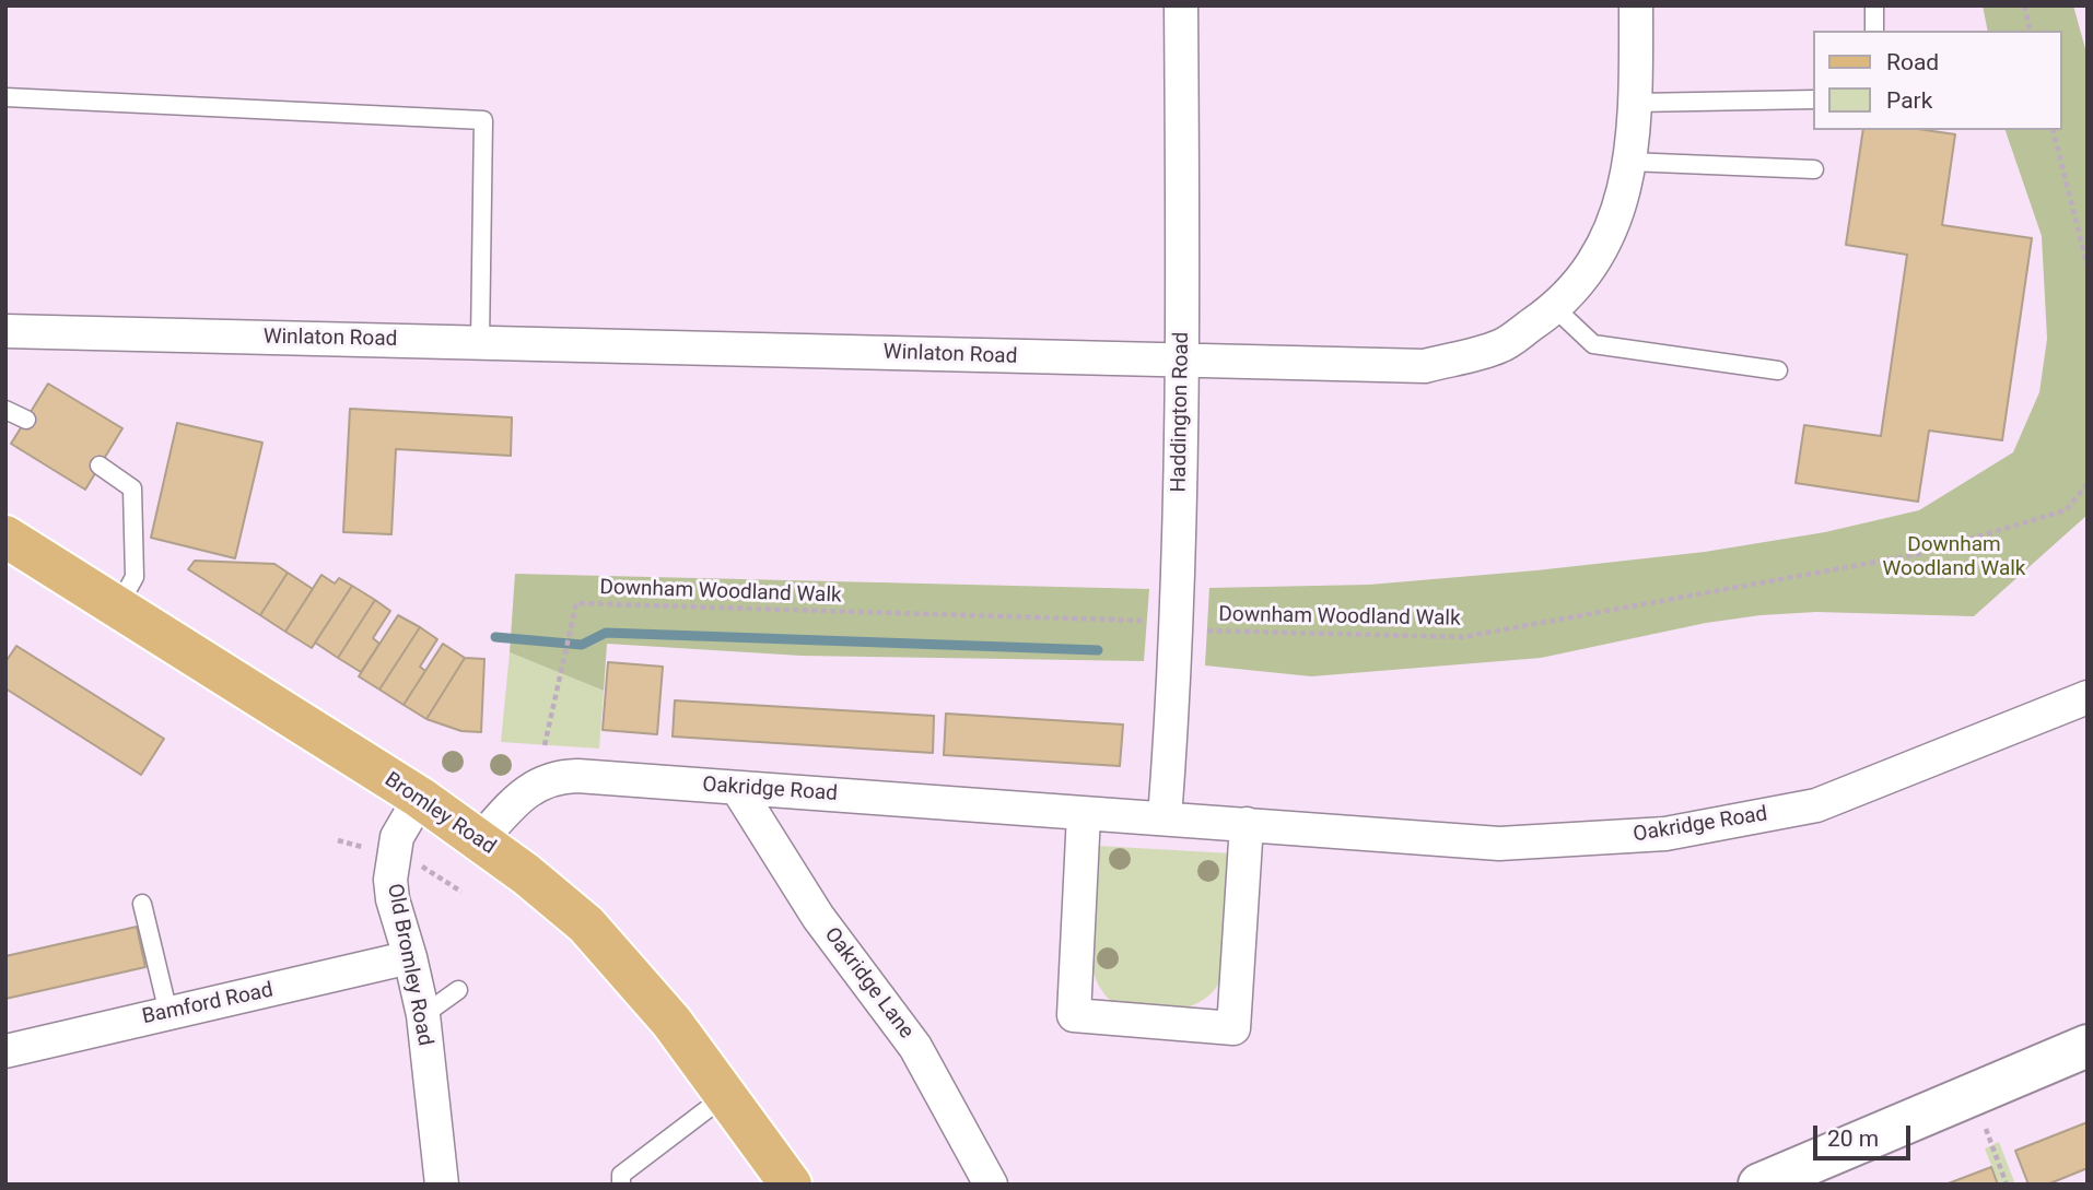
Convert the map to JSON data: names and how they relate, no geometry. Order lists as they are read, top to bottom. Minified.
{"streets":{"main road":["Bromley Road"],"street":["Winlaton Road","Haddington Road","Oakridge Road","Old Bromley Road","Oakridge Lane","Bamford Road"],"path":["Downham Woodland Walk"]},"crossings":[["Winlaton Road","Haddington Road"],["Haddington Road","Oakridge Road"],["Oakridge Road","Bromley Road"],["Oakridge Road","Oakridge Lane"],["Bromley Road","Old Bromley Road"],["Old Bromley Road","Bamford Road"]],"parks":["Downham Woodland Walk"],"legend":["Road","Park"],"scale_bar":"20 m"}
